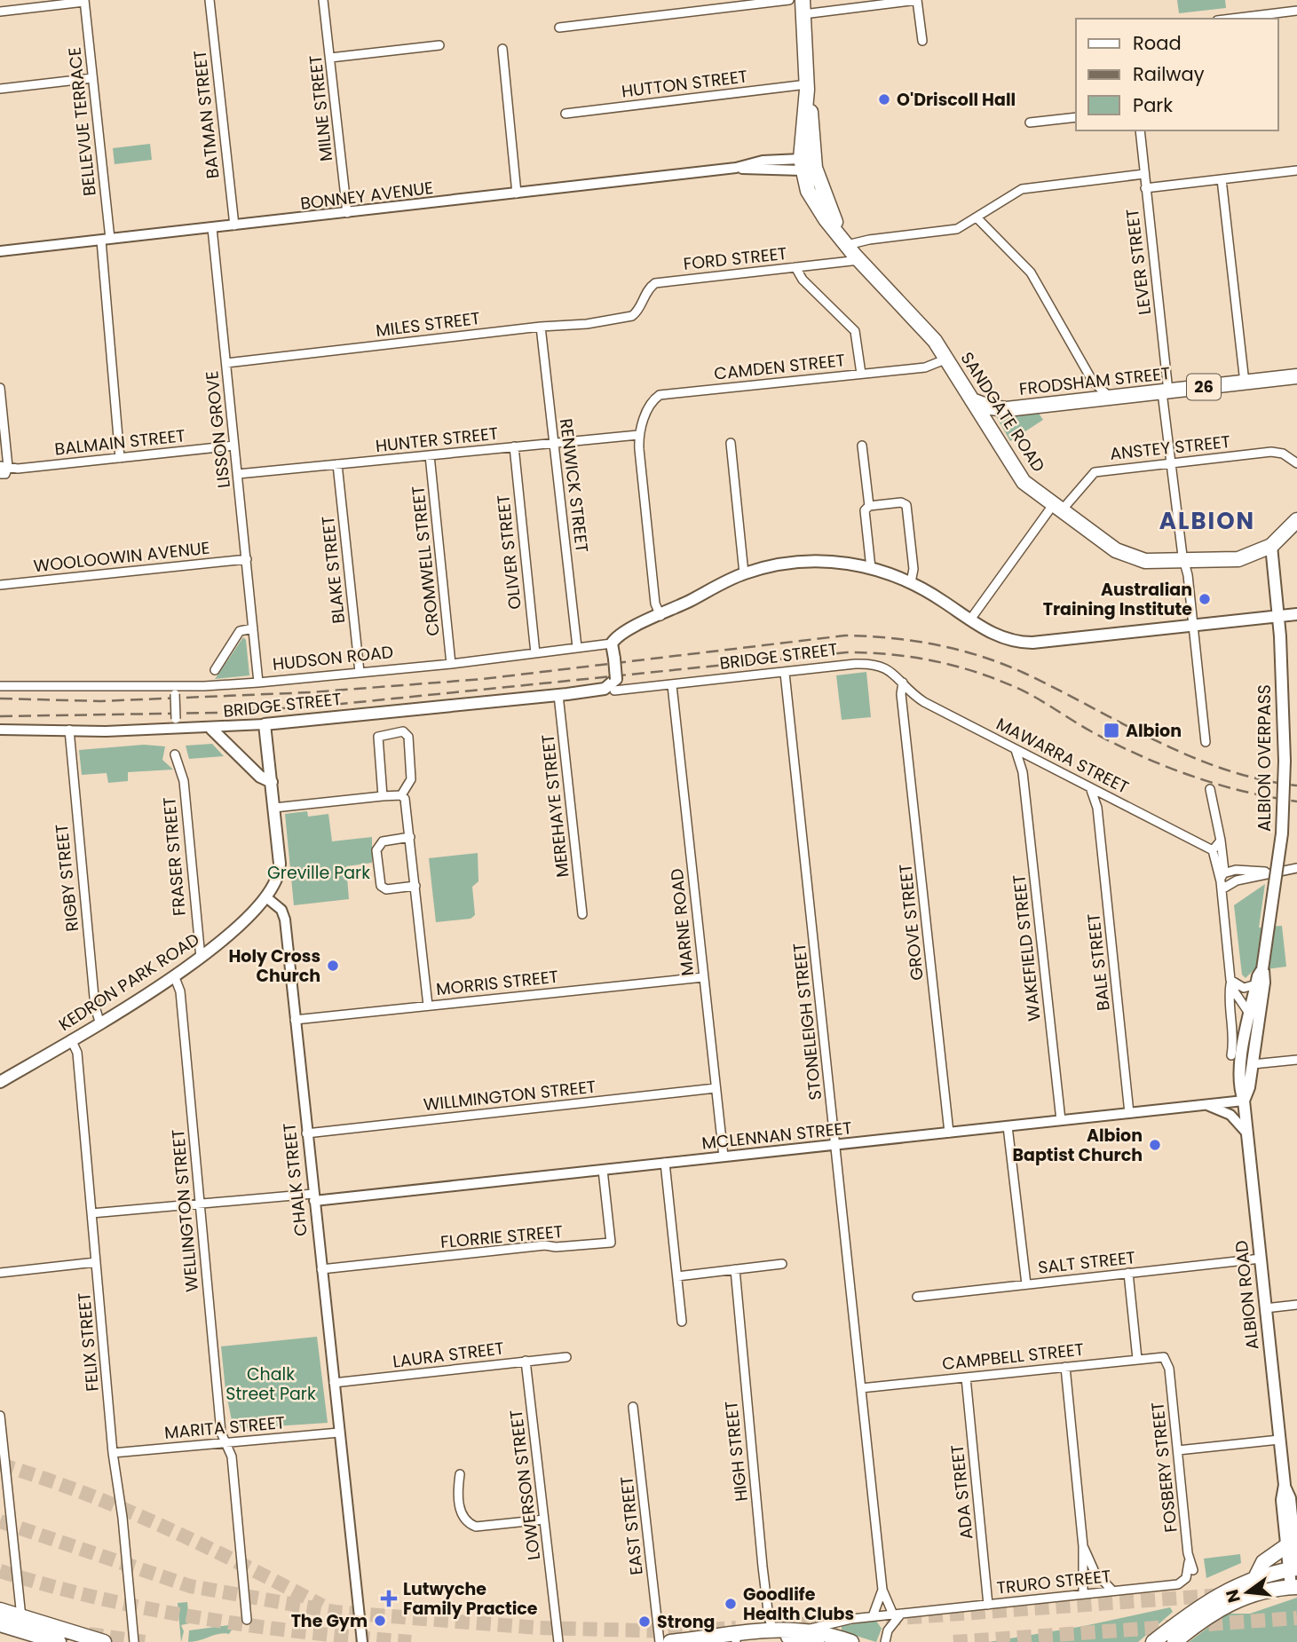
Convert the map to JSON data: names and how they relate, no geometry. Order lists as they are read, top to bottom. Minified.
{"streets":{"highway":["FRODSHAM STREET","26","SANDGATE ROAD"],"main road":["BRIDGE STREET","HUDSON ROAD","ALBION OVERPASS","KEDRON PARK ROAD","ALBION ROAD"],"street":["HUTTON STREET","MILNE STREET","BATMAN STREET","BELLEVUE TERRACE","BONNEY AVENUE","FORD STREET","LEVER STREET","MILES STREET","CAMDEN STREET","LISSON GROVE","HUNTER STREET","BALMAIN STREET","ANSTEY STREET","RENWICK STREET","OLIVER STREET","WOOLOOWIN AVENUE","CROMWELL STREET","BLAKE STREET","MAWARRA STREET","MEREHAYE STREET","FRASER STREET","RIGBY STREET","MARNE ROAD","GROVE STREET","WAKEFIELD STREET","BALE STREET","MORRIS STREET","STONELEIGH STREET","WILLMINGTON STREET","MCLENNAN STREET","CHALK STREET","WELLINGTON STREET","FLORRIE STREET","SALT STREET","FELIX STREET","LAURA STREET","CAMPBELL STREET","MARITA STREET","HIGH STREET","FOSBERY STREET","LOWERSON STREET","ADA STREET","EAST STREET","TRURO STREET"]},"crossings":[["HUTTON STREET","SANDGATE ROAD"],["MILNE STREET","BONNEY AVENUE"],["BATMAN STREET","BONNEY AVENUE"],["BELLEVUE TERRACE","BONNEY AVENUE"],["BELLEVUE TERRACE","BALMAIN STREET"],["BONNEY AVENUE","SANDGATE ROAD"],["BONNEY AVENUE","LISSON GROVE"],["FORD STREET","MILES STREET"],["FORD STREET","SANDGATE ROAD"],["LEVER STREET","FRODSHAM STREET"],["LEVER STREET","SANDGATE ROAD"],["LEVER STREET","ANSTEY STREET"],["MILES STREET","LISSON GROVE"],["MILES STREET","RENWICK STREET"],["CAMDEN STREET","SANDGATE ROAD"],["CAMDEN STREET","HUNTER STREET"],["FRODSHAM STREET","SANDGATE ROAD"],["SANDGATE ROAD","ANSTEY STREET"],["SANDGATE ROAD","ALBION OVERPASS"],["LISSON GROVE","HUNTER STREET"],["LISSON GROVE","BALMAIN STREET"],["LISSON GROVE","WOOLOOWIN AVENUE"],["LISSON GROVE","HUDSON ROAD"],["HUNTER STREET","RENWICK STREET"],["HUNTER STREET","OLIVER STREET"],["HUNTER STREET","CROMWELL STREET"],["HUNTER STREET","BLAKE STREET"],["ANSTEY STREET","HUDSON ROAD"],["RENWICK STREET","HUDSON ROAD"],["OLIVER STREET","HUDSON ROAD"],["CROMWELL STREET","HUDSON ROAD"],["BLAKE STREET","HUDSON ROAD"],["BRIDGE STREET","MAWARRA STREET"],["BRIDGE STREET","MEREHAYE STREET"],["BRIDGE STREET","RIGBY STREET"],["BRIDGE STREET","MARNE ROAD"],["BRIDGE STREET","GROVE STREET"],["BRIDGE STREET","STONELEIGH STREET"],["HUDSON ROAD","ALBION OVERPASS"],["MAWARRA STREET","GROVE STREET"],["MAWARRA STREET","WAKEFIELD STREET"],["MAWARRA STREET","BALE STREET"],["ALBION OVERPASS","MCLENNAN STREET"],["ALBION OVERPASS","ALBION ROAD"],["FRASER STREET","KEDRON PARK ROAD"],["RIGBY STREET","KEDRON PARK ROAD"],["MARNE ROAD","MORRIS STREET"],["MARNE ROAD","WILLMINGTON STREET"],["MARNE ROAD","MCLENNAN STREET"],["GROVE STREET","MCLENNAN STREET"],["WAKEFIELD STREET","MCLENNAN STREET"],["BALE STREET","MCLENNAN STREET"],["KEDRON PARK ROAD","CHALK STREET"],["KEDRON PARK ROAD","WELLINGTON STREET"],["KEDRON PARK ROAD","FELIX STREET"],["MORRIS STREET","CHALK STREET"],["STONELEIGH STREET","MCLENNAN STREET"],["STONELEIGH STREET","CAMPBELL STREET"],["STONELEIGH STREET","TRURO STREET"],["WILLMINGTON STREET","CHALK STREET"],["MCLENNAN STREET","CHALK STREET"],["MCLENNAN STREET","FLORRIE STREET"],["MCLENNAN STREET","ALBION ROAD"],["CHALK STREET","FLORRIE STREET"],["CHALK STREET","LAURA STREET"],["CHALK STREET","MARITA STREET"],["WELLINGTON STREET","MARITA STREET"],["SALT STREET","ALBION ROAD"],["FELIX STREET","MARITA STREET"],["LAURA STREET","LOWERSON STREET"],["CAMPBELL STREET","FOSBERY STREET"],["CAMPBELL STREET","ADA STREET"],["FOSBERY STREET","TRURO STREET"],["ADA STREET","TRURO STREET"]],"districts":["ALBION"],"parks":["Greville Park","Chalk Street Park"],"places":{"other":["O'Driscoll Hall","Australian Training Institute","Holy Cross Church","Albion Baptist Church","Goodlife Health Clubs","The Gym","Strong"],"transit":["Albion"],"health":["Lutwyche Family Practice"]},"legend":["Road","Railway","Park"],"north":"left"}
